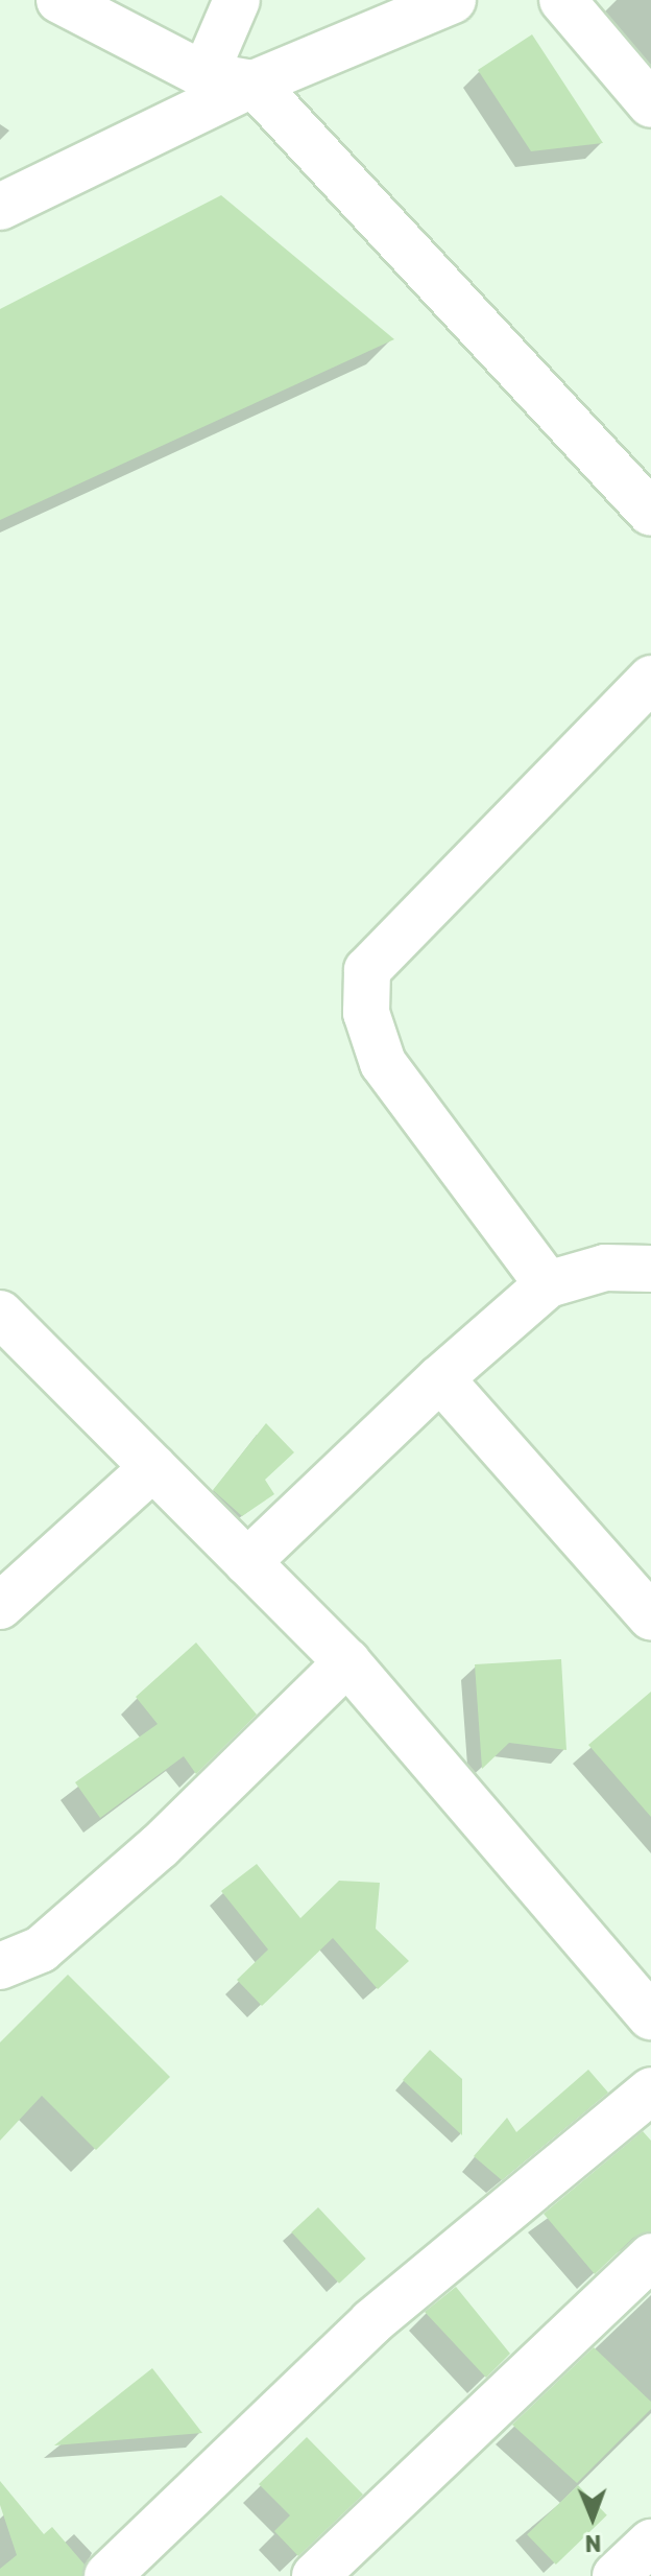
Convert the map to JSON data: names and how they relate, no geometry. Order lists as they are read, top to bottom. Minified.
{"north":"bottom"}
